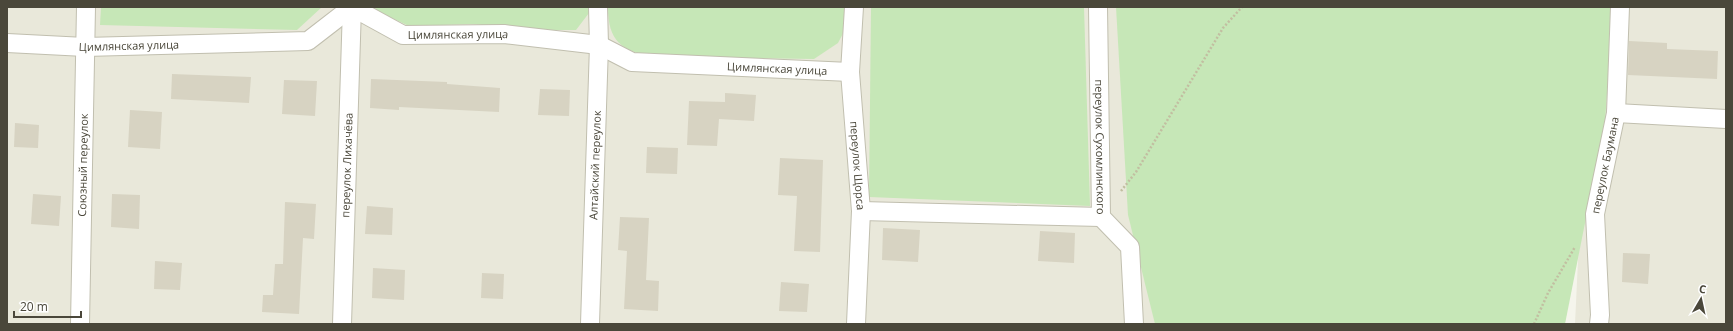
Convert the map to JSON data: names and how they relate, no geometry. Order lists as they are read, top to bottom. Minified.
{"streets":{"street":["Цимлянская улица","переулок Сухомлинского","Союзный переулок","переулок Щорса","переулок Лихачёва","Алтайский переулок","переулок Баумана"]},"crossings":[["Цимлянская улица","Союзный переулок"],["Цимлянская улица","переулок Щорса"],["Цимлянская улица","переулок Лихачёва"],["Цимлянская улица","Алтайский переулок"]],"scale_bar":"20 m","north":"top"}
